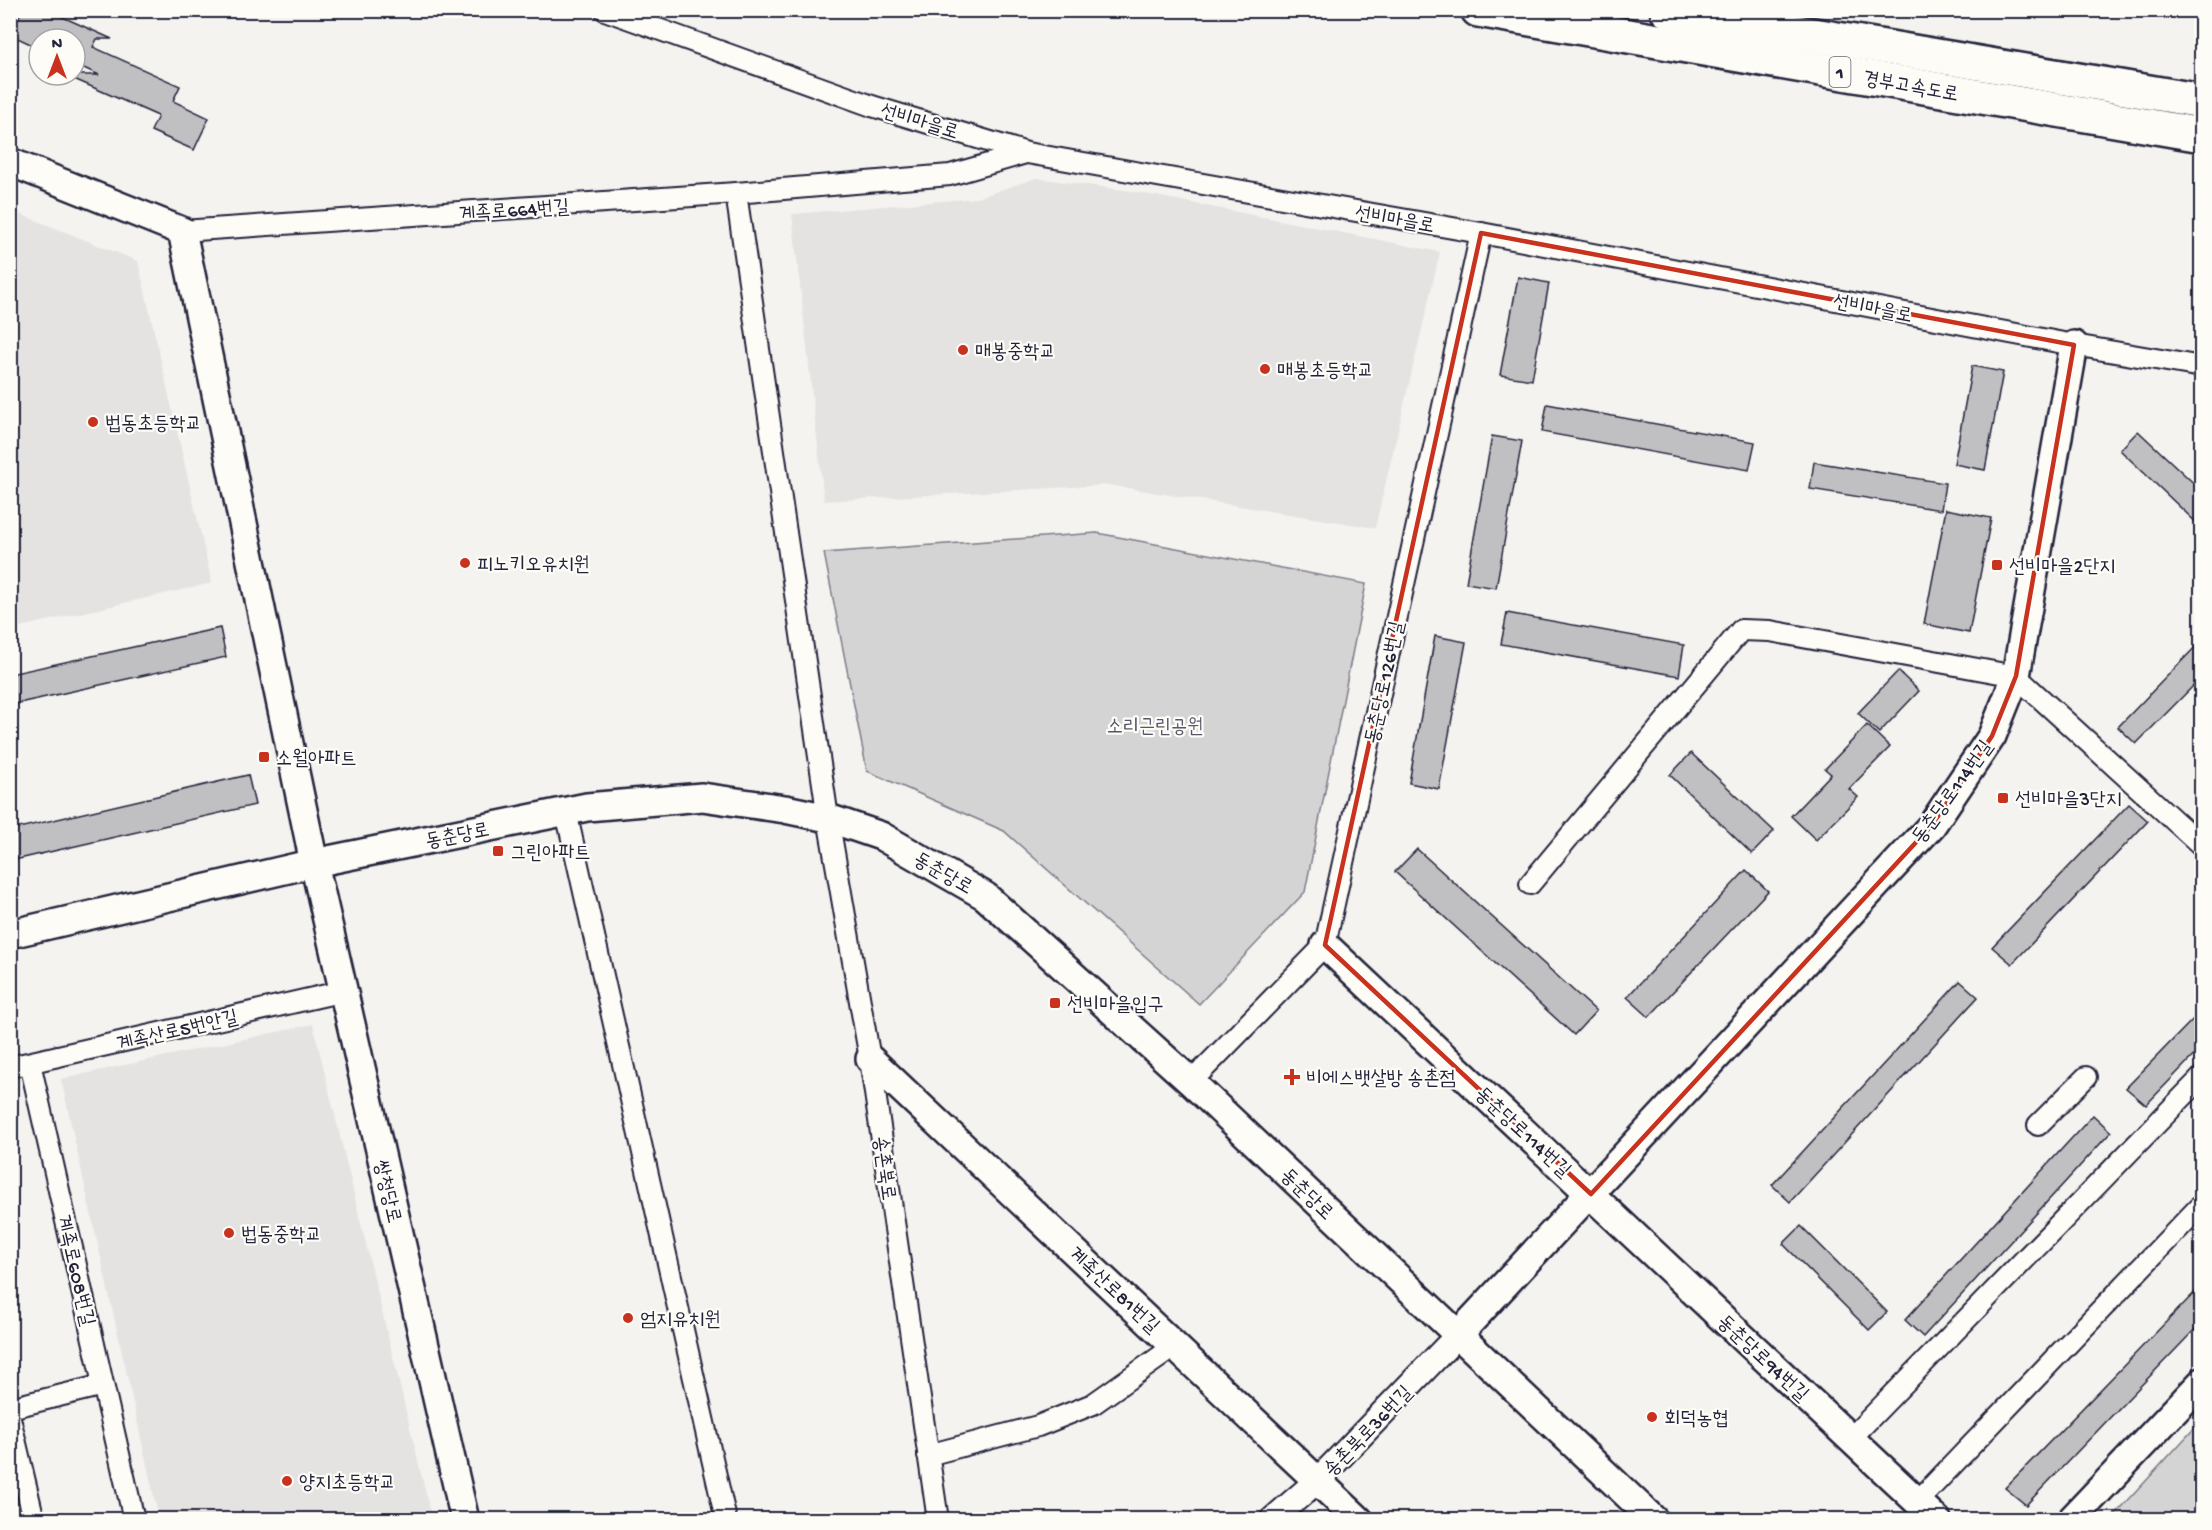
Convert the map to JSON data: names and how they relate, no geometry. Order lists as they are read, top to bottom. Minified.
{"streets":{"highway":["1","경부고속도로"],"main road":["계족로664번길","동춘당로114번길","동춘당로","쌍청당로","계족산로81번길","동춘당로94번길"],"street":["선비마을로","동춘당로126번길","계족산로5번안길","송촌북로","계족로608번길","송촌북로36번길"]},"crossings":[["선비마을로","계족로664번길"],["선비마을로","동춘당로126번길"],["선비마을로","동춘당로114번길"],["계족로664번길","송촌북로"],["계족로664번길","쌍청당로"],["동춘당로126번길","동춘당로114번길"],["동춘당로114번길","동춘당로"],["동춘당로114번길","동춘당로94번길"],["동춘당로114번길","송촌북로36번길"],["동춘당로","송촌북로"],["동춘당로","쌍청당로"],["동춘당로","송촌북로36번길"],["계족산로5번안길","쌍청당로"],["계족산로5번안길","계족로608번길"],["송촌북로","계족산로81번길"],["계족산로81번길","송촌북로36번길"]],"parks":["소리근린공원"],"places":{"other":["매봉중학교","매봉초등학교","법동초등학교","피노키오유치원","법동중학교","엄지유치원","회덕농협","양지초등학교"],"transit":["선비마을2단지","소월아파트","선비마을3단지","그린아파트","선비마을입구"],"health":["비에스뱃살방 송촌점"]},"north":"top"}
